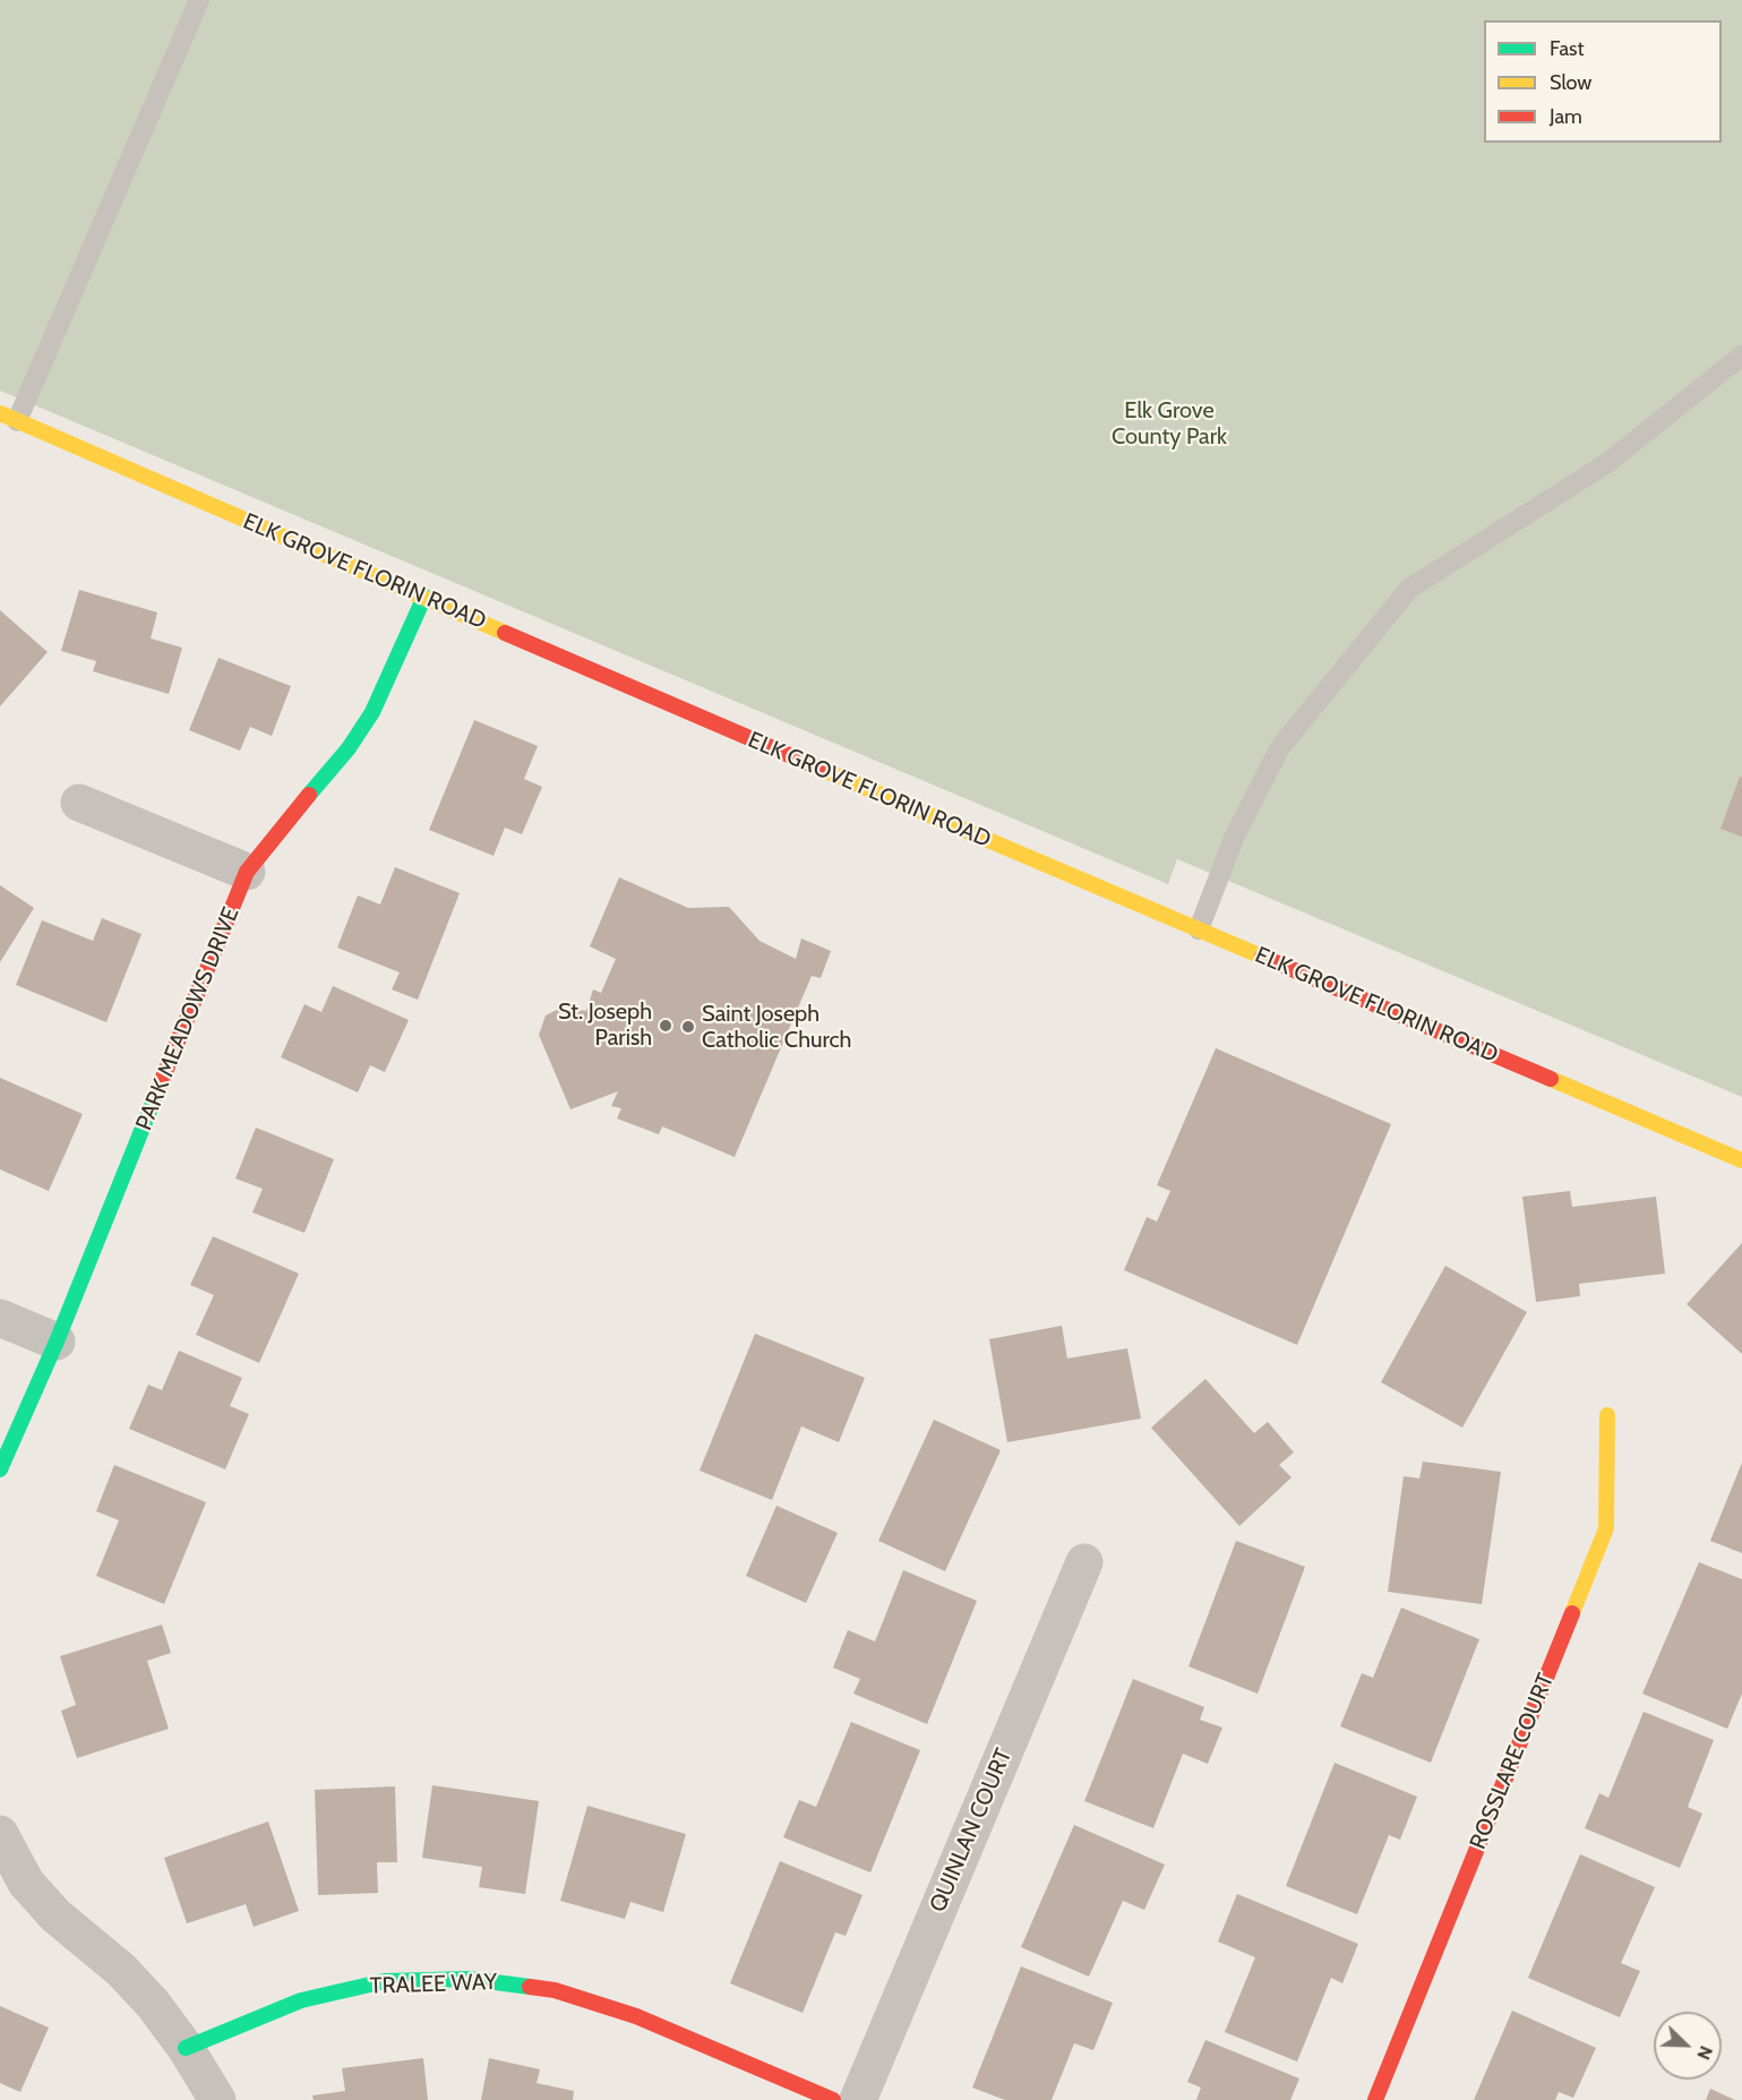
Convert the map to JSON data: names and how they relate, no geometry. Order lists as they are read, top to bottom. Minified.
{"streets":{"street":["ELK GROVE FLORIN ROAD","PARK MEADOWS DRIVE","ROSSLARE COURT","QUINLAN COURT","TRALEE WAY"]},"crossings":[["ELK GROVE FLORIN ROAD","PARK MEADOWS DRIVE"]],"parks":["Elk Grove County Park"],"places":["St. Joseph Parish","Saint Joseph Catholic Church"],"legend":["Fast","Slow","Jam"],"north":"bottom right"}
